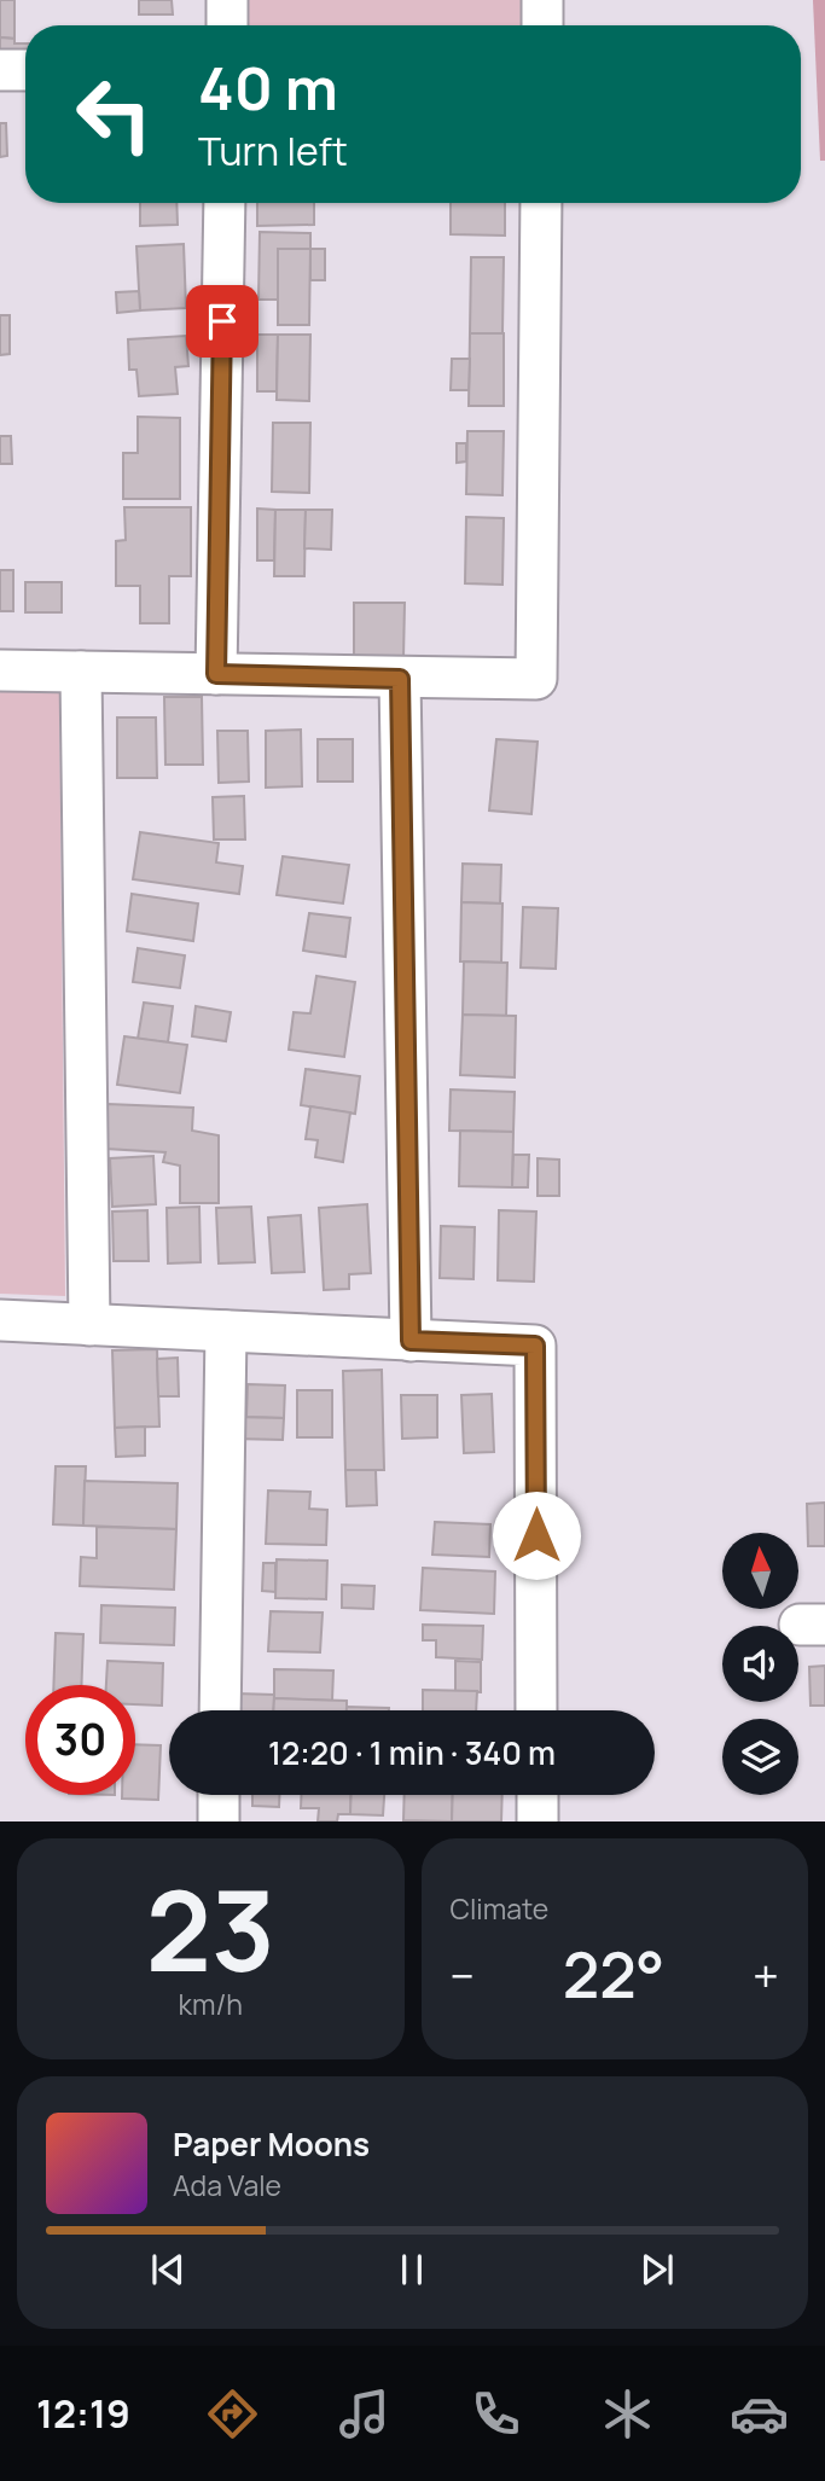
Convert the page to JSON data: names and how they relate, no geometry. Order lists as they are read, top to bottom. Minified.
{"north":"top","page":{"turn":["40 m","Turn left"],"limit":"30","trip":"12:20 · 1 min · 340 m","tile":[["23","km/h"],"Climate"],"heat":["−","22°","+"],"song":["Paper Moons","Ada Vale"],"tabs":"12:19"}}
